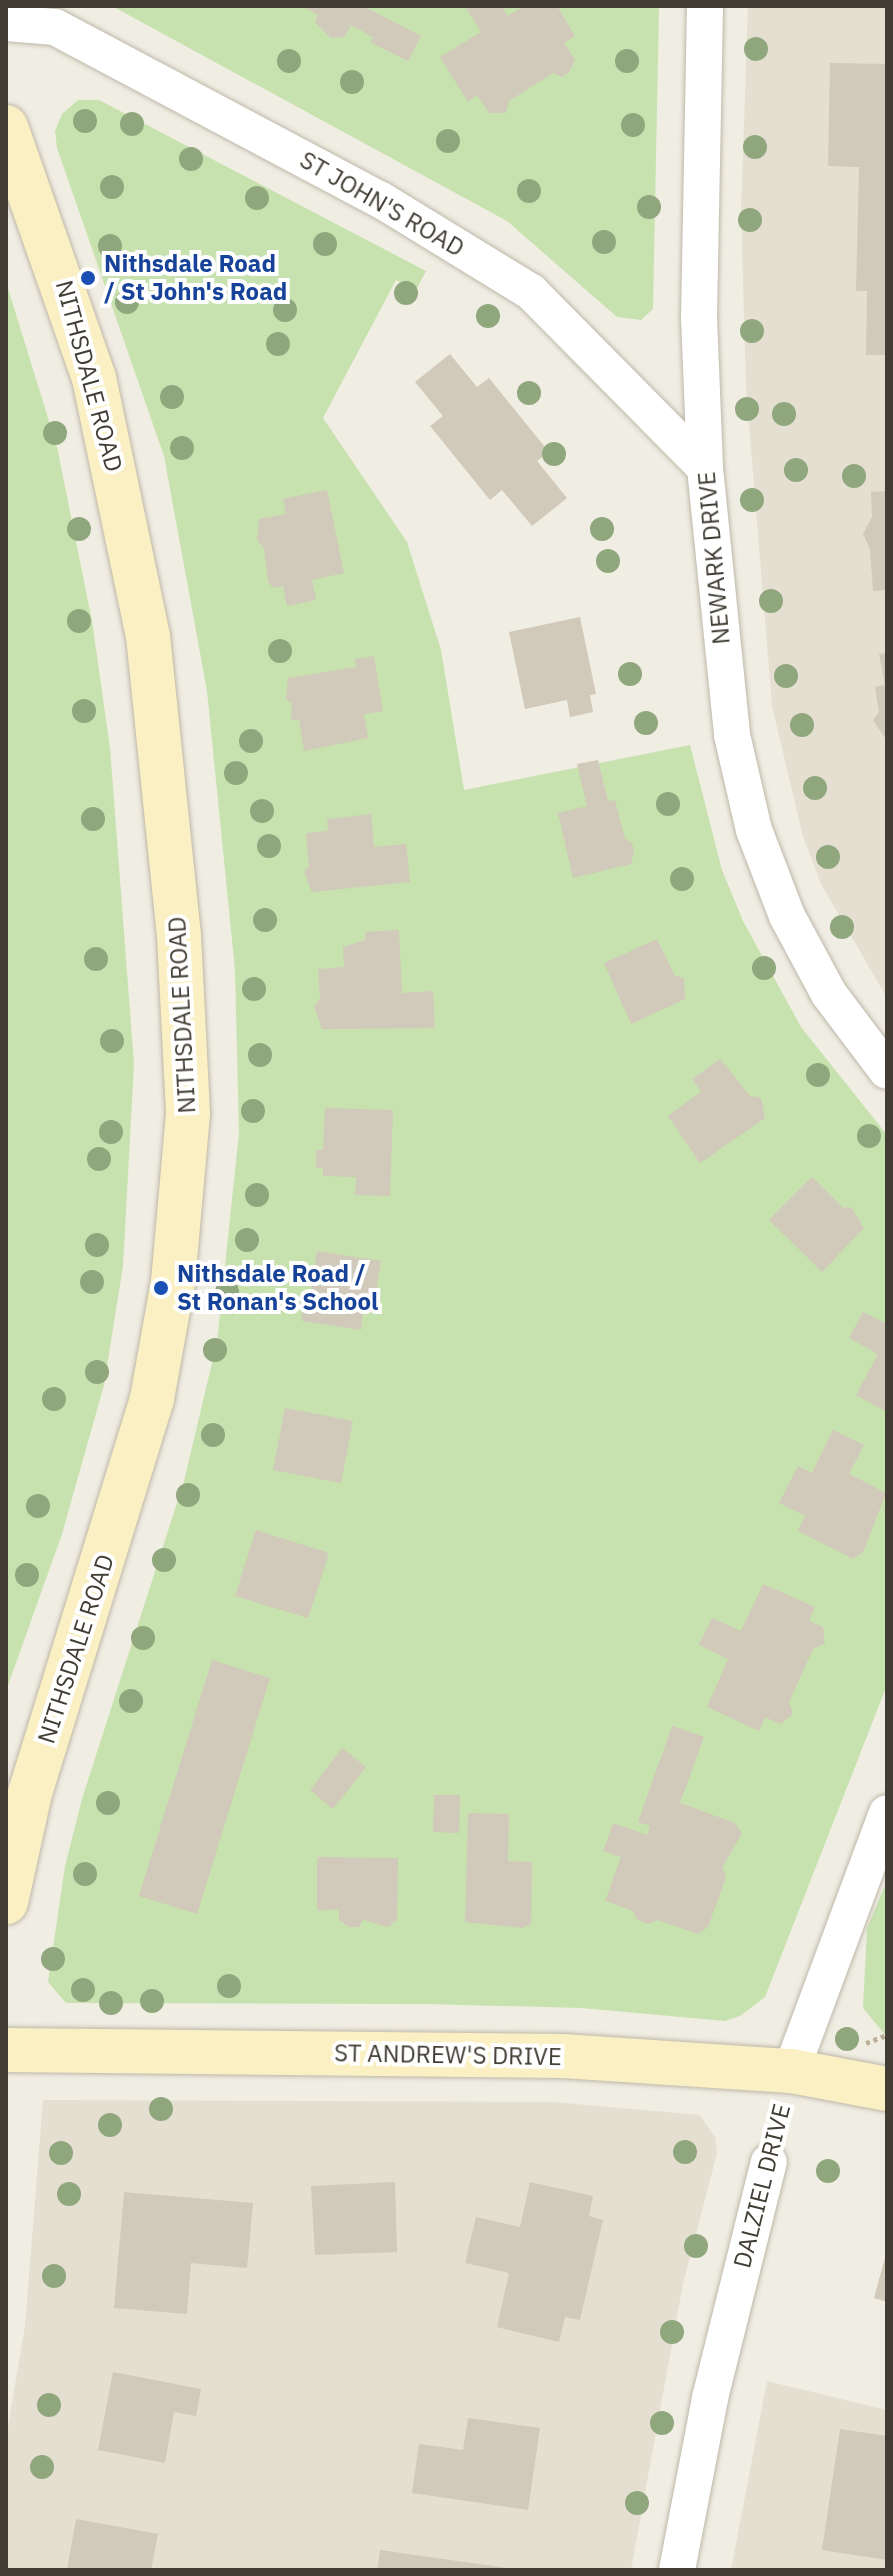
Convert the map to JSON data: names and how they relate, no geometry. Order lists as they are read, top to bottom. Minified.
{"streets":{"street":["ST JOHN'S ROAD","NITHSDALE ROAD","NEWARK DRIVE","ST ANDREW'S DRIVE","DALZIEL DRIVE"]},"crossings":[["ST JOHN'S ROAD","NEWARK DRIVE"],["ST ANDREW'S DRIVE","DALZIEL DRIVE"]],"places":["Nithsdale Road / St John's Road","Nithsdale Road / St Ronan's School"]}
